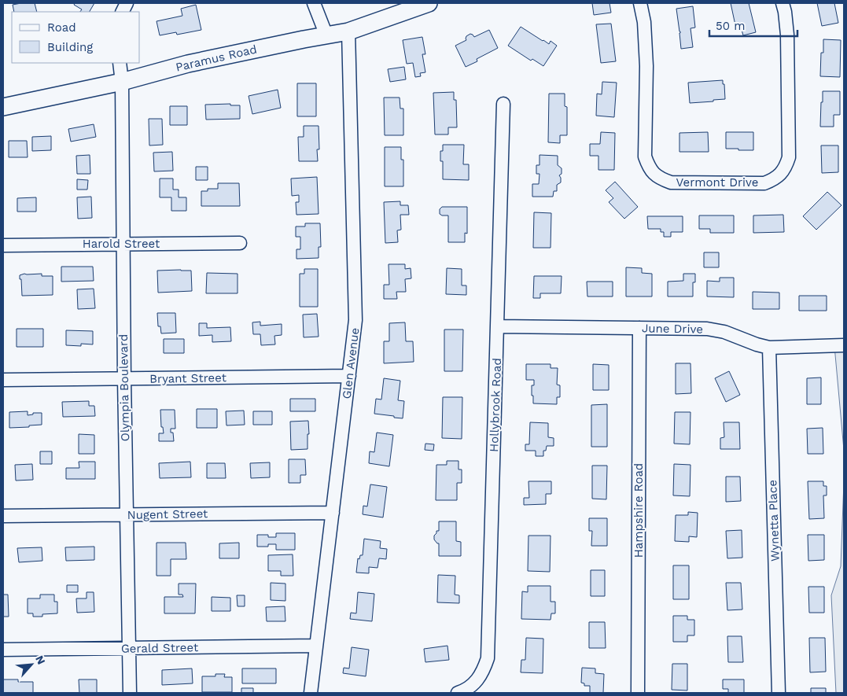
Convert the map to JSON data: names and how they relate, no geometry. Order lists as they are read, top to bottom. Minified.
{"streets":{"main road":["Paramus Road"],"street":["Vermont Drive","Harold Street","June Drive","Glen Avenue","Bryant Street","Olympia Boulevard","Hollybrook Road","Hampshire Road","Nugent Street","Wynetta Place","Gerald Street"]},"crossings":[["Paramus Road","Glen Avenue"],["Paramus Road","Olympia Boulevard"],["Harold Street","Olympia Boulevard"],["June Drive","Hollybrook Road"],["June Drive","Hampshire Road"],["June Drive","Wynetta Place"],["Glen Avenue","Bryant Street"],["Glen Avenue","Nugent Street"],["Glen Avenue","Gerald Street"],["Bryant Street","Olympia Boulevard"],["Olympia Boulevard","Nugent Street"],["Olympia Boulevard","Gerald Street"]],"legend":["Road","Building"],"scale_bar":"50 m","north":"top right"}
